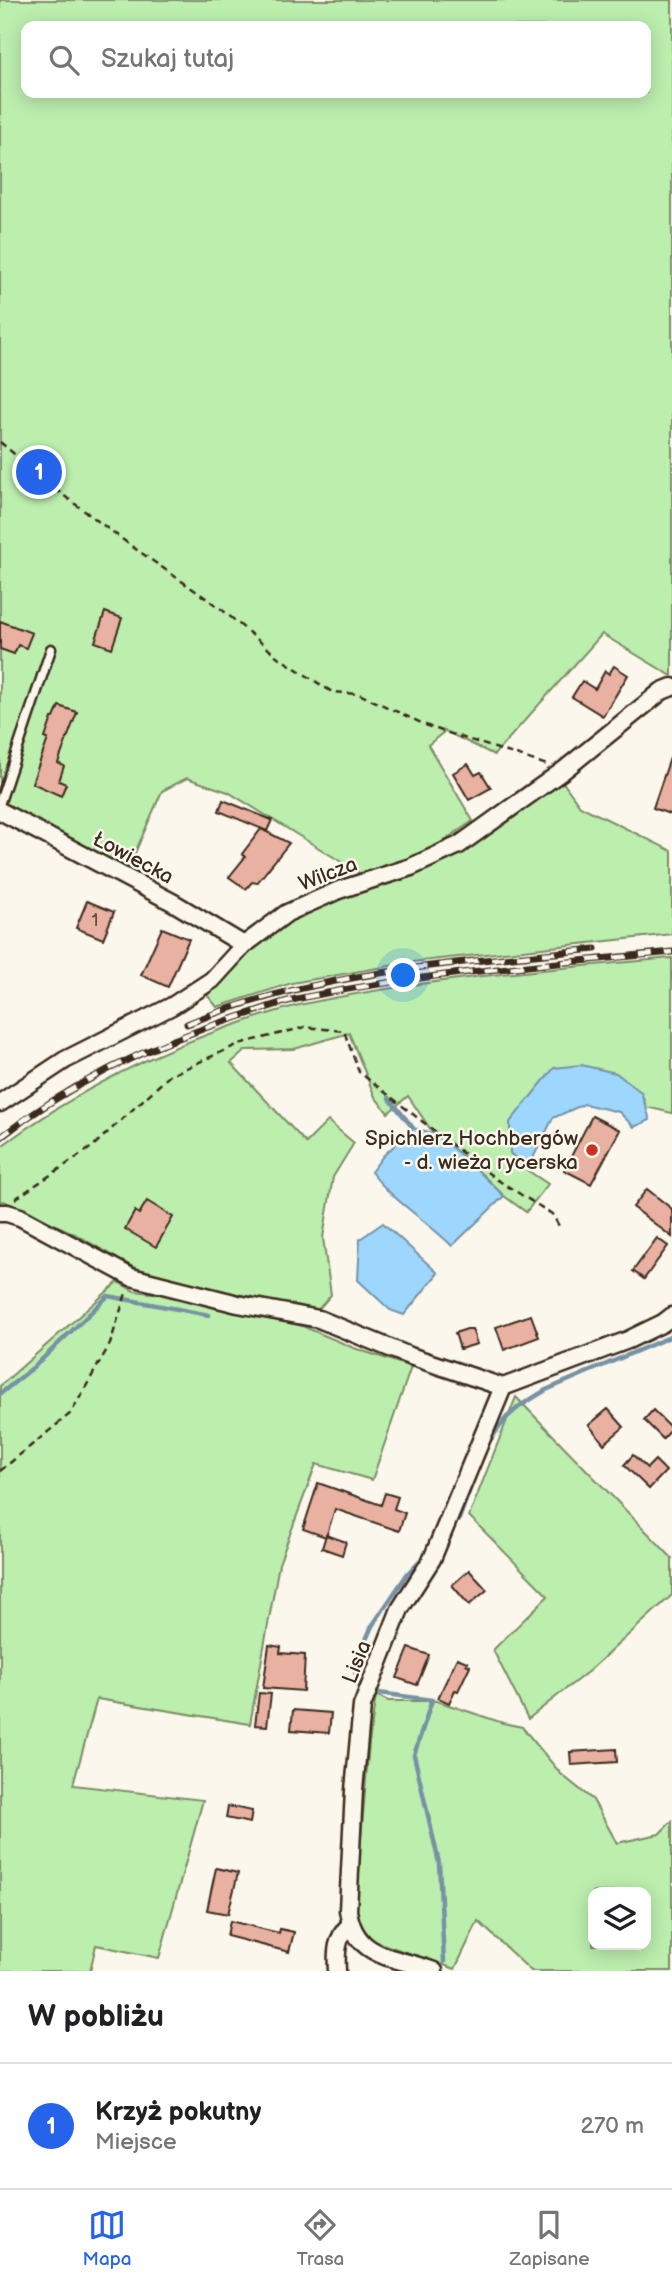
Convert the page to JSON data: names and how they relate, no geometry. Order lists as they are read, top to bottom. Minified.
{"streets":{"street":["Łowiecka","Wilcza","Lisia"]},"crossings":[["Łowiecka","Wilcza"]],"places":["Spichlerz Hochbergów - d. wieża rycerska"],"house_numbers":["1"],"page":{"search":"Szukaj tutaj","pins":"1","heading":"W pobliżu","list":[{"mark":"1","name":"Krzyż pokutny","note":"Miejsce","value":"270 m"}],"nav":["Mapa","Trasa","Zapisane"]}}
